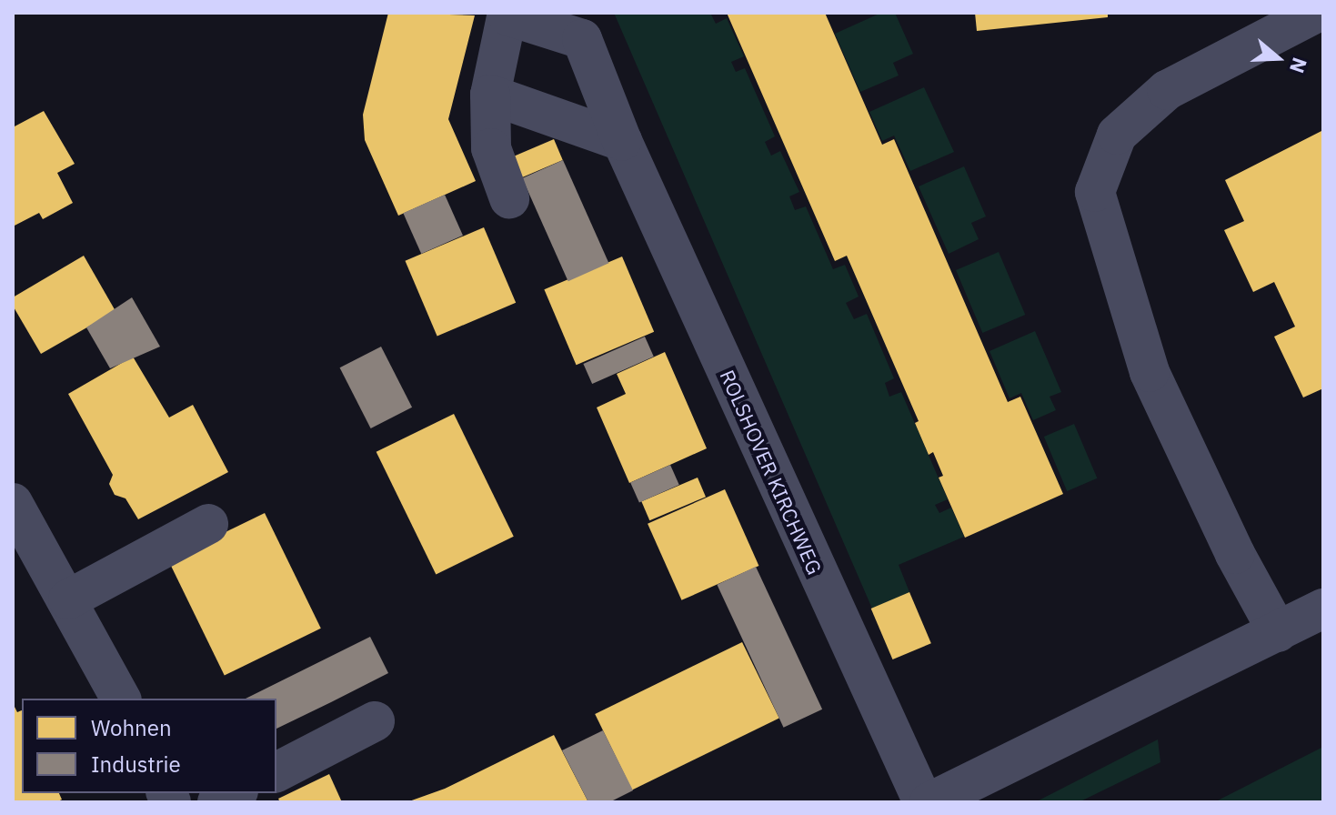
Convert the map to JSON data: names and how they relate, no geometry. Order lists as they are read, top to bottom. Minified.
{"streets":{"street":["ROLSHOVER KIRCHWEG"]},"legend":["Wohnen","Industrie"],"north":"right"}
